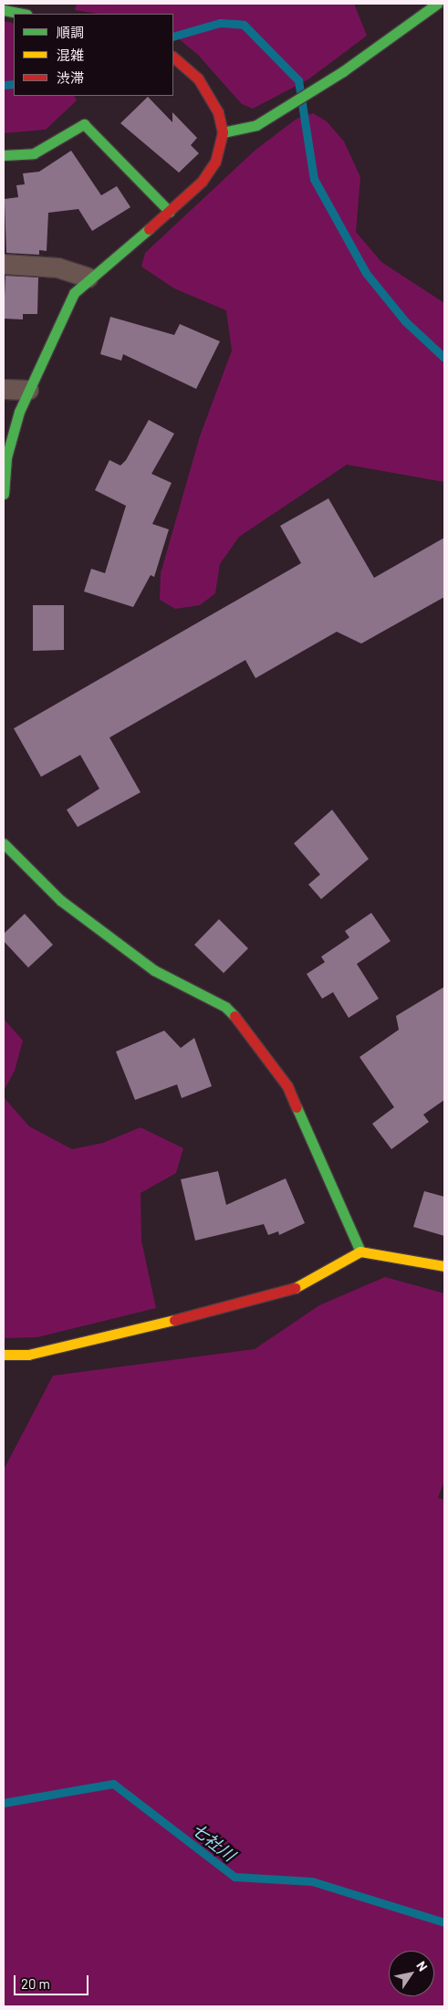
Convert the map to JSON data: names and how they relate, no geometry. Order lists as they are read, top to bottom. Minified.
{"water":["七社川"],"legend":["順調","混雑","渋滞"],"scale_bar":"20 m","north":"top right"}
